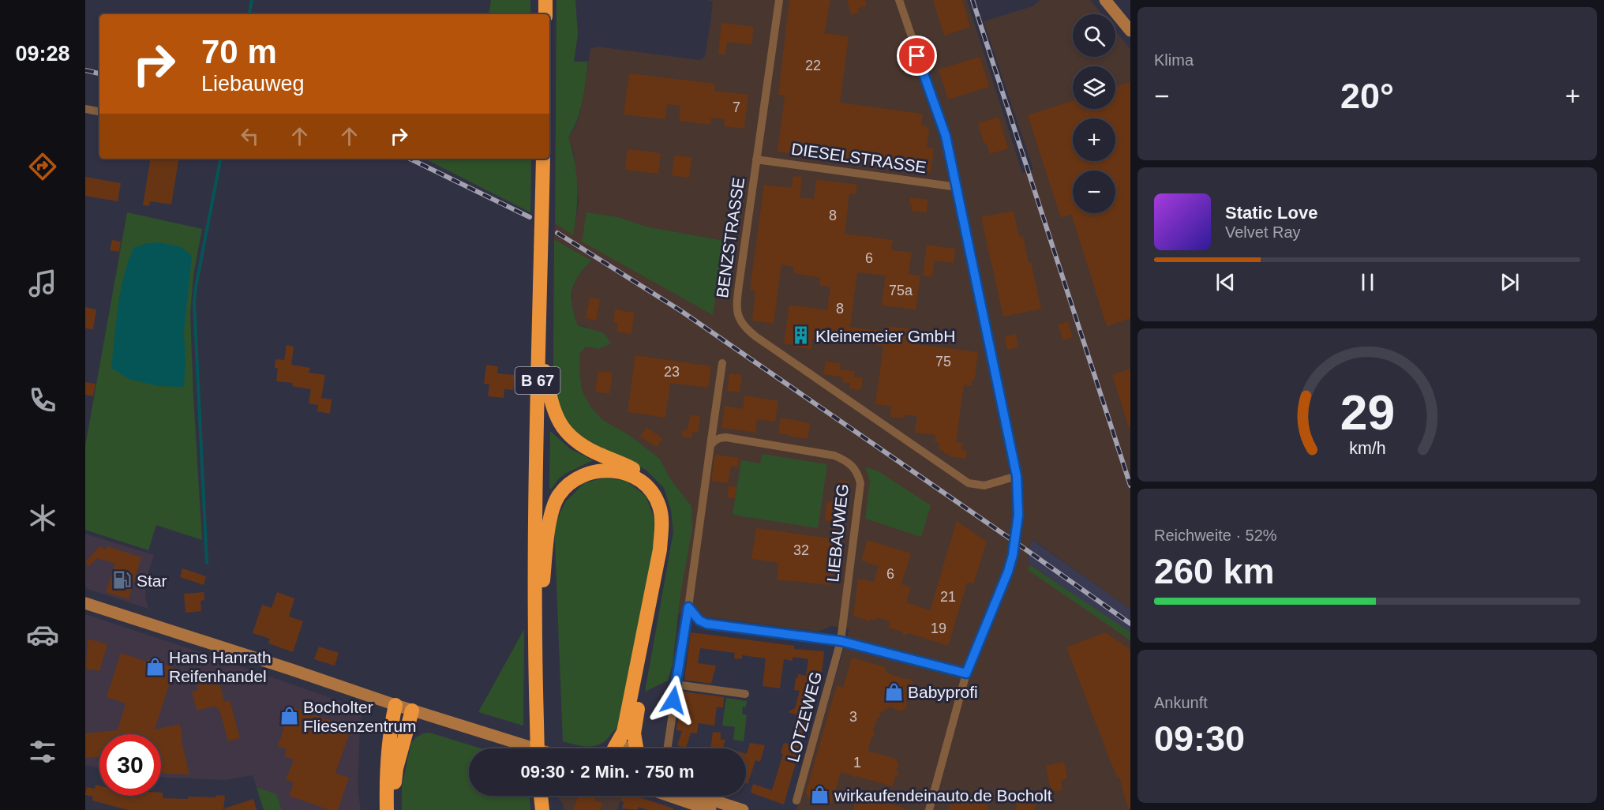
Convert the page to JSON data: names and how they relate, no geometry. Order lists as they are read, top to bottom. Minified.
{"streets":{"highway":["B 67"],"street":["DIESELSTRASSE","BENZSTRASSE","LIEBAUWEG","LOTZEWEG"]},"crossings":[["DIESELSTRASSE","BENZSTRASSE"],["LIEBAUWEG","LOTZEWEG"]],"places":{"building":["Kleinemeier GmbH"],"fuel station":["Star"],"shop":["Hans Hanrath Reifenhandel","Babyprofi","Bocholter Fliesenzentrum","wirkaufendeinauto.de Bocholt"]},"house_numbers":["22","7","8","6","75a","8","75","23","32","6","21","19","3","1"],"page":{"tabs":"09:28","tile":["Klima",["Reichweite · 52%","260 km"],["Ankunft","09:30"]],"map_buttons":["+","−"],"turn":["70 m","Liebauweg"],"heat":["−","20°","+"],"song":["Static Love","Velvet Ray"],"limit":"30","trip":"09:30 · 2 Min. · 750 m","gauge":["29","km/h"]}}
